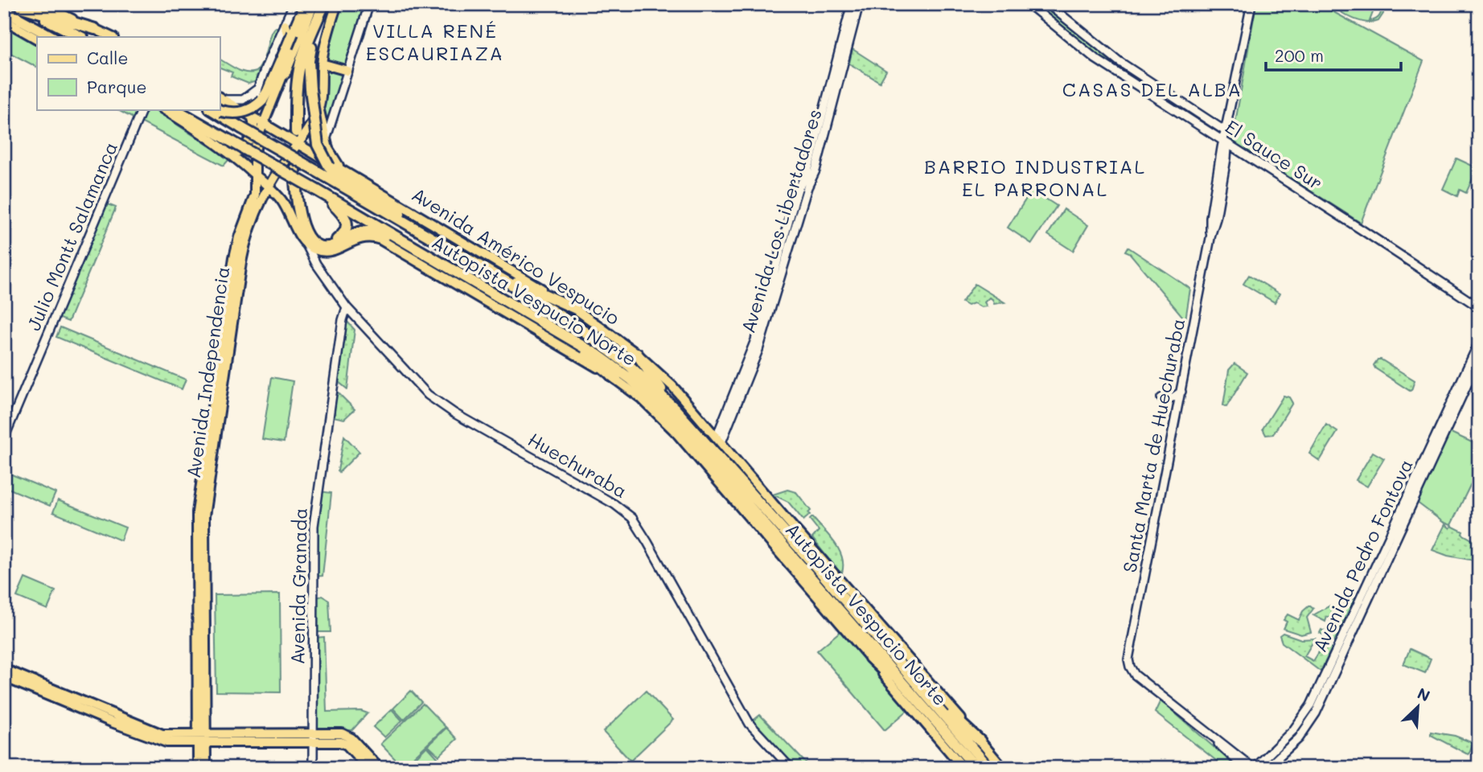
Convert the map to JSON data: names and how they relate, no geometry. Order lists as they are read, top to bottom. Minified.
{"streets":{"highway":["Autopista Vespucio Norte"],"main road":["Avenida Américo Vespucio","Avenida Independencia"],"street":["El Sauce Sur","Avenida Los Libertadores","Julio Montt Salamanca","Santa Marta de Huechuraba","Huechuraba","Avenida Pedro Fontova","Avenida Granada"]},"crossings":[["El Sauce Sur","Santa Marta de Huechuraba"],["Avenida Los Libertadores","Avenida Américo Vespucio"],["Avenida Américo Vespucio","Avenida Independencia"],["Huechuraba","Avenida Granada"]],"districts":["VILLA RENÉ ESCAURIAZA","CASAS DEL ALBA","BARRIO INDUSTRIAL EL PARRONAL"],"legend":["Calle","Parque"],"scale_bar":"200 m","north":"top right"}
